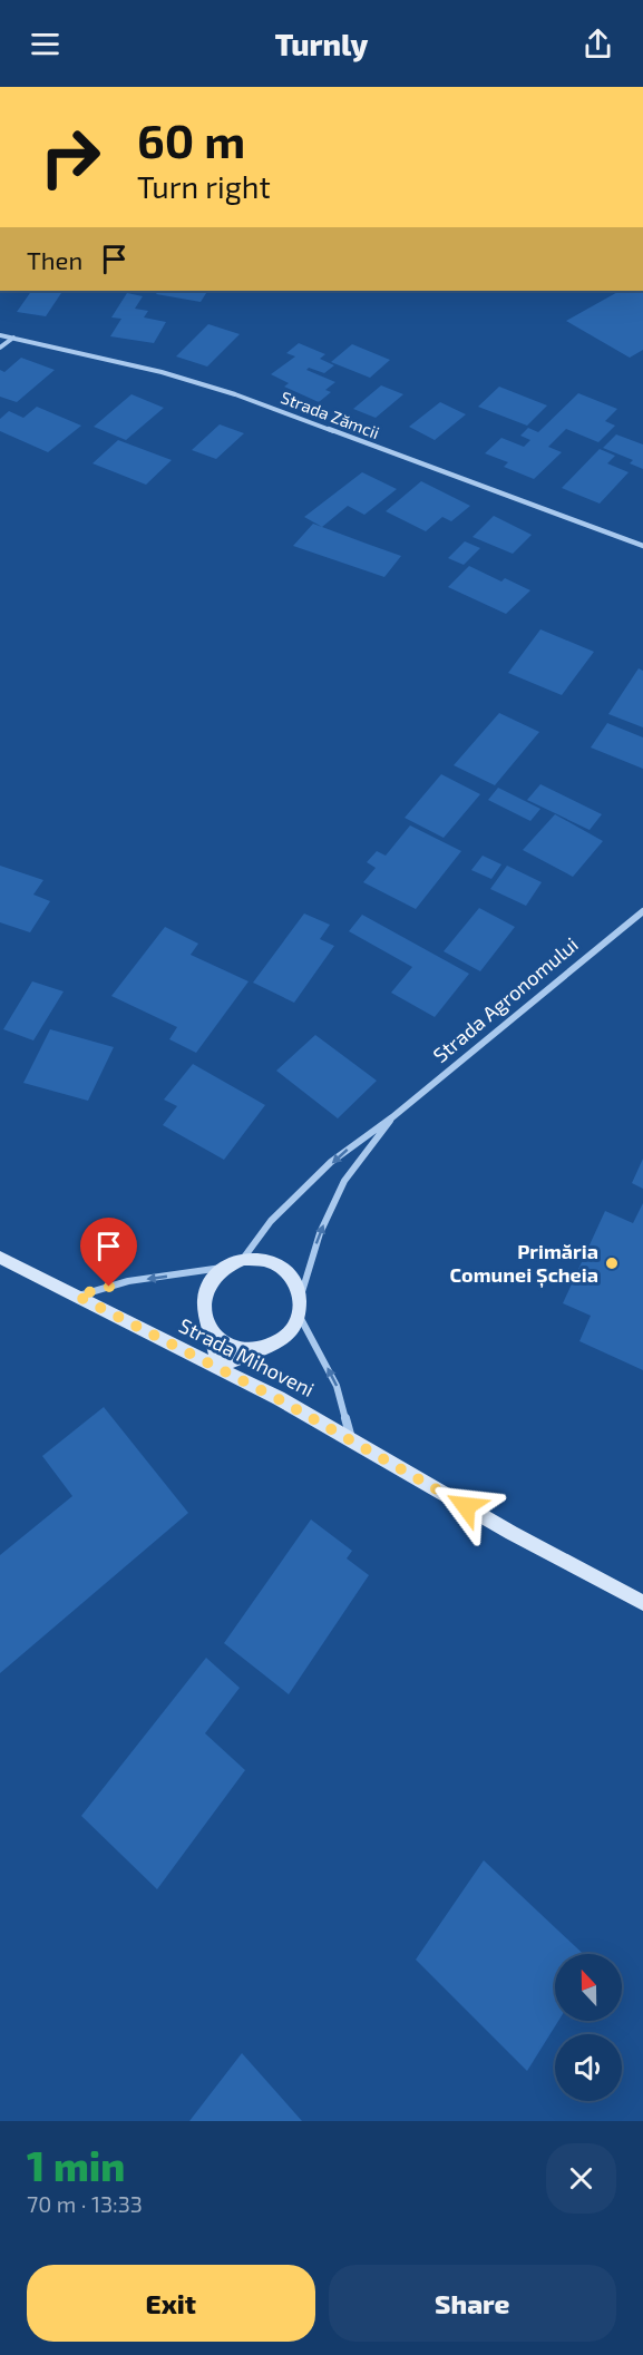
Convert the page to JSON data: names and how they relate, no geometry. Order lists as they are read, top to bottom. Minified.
{"streets":{"main road":["Strada Mihoveni"],"street":["Strada Zămcii","Strada Agronomului"]},"places":["Primăria Comunei Șcheia"],"north":"top","page":{"header":"Turnly","turn":["60 m","Turn right"],"then":"Then","heading":["1 min","70 m · 13:33"],"buttons":["Exit","Share"]}}
